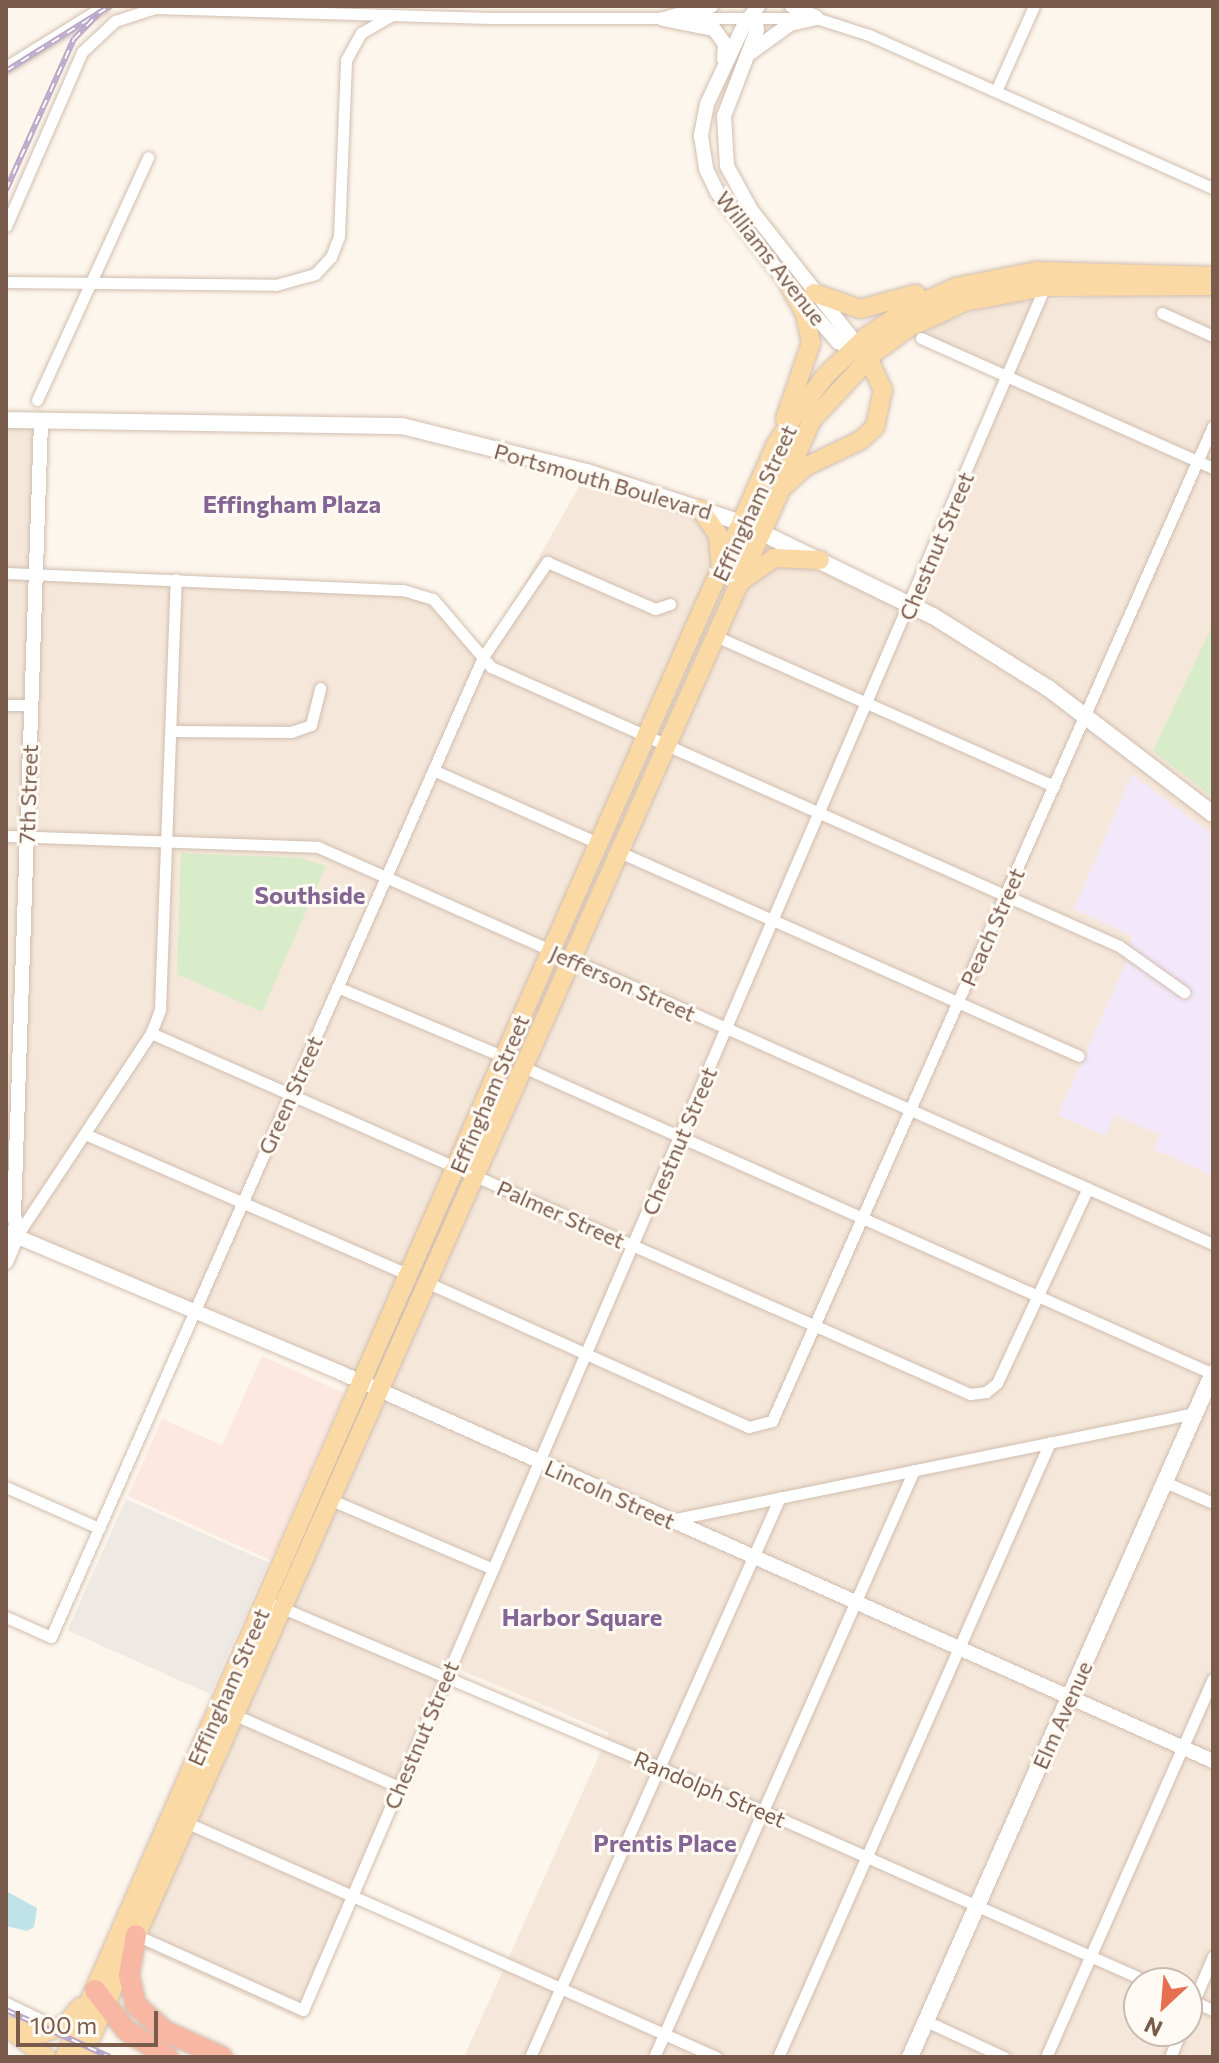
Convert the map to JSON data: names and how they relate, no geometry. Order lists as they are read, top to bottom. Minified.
{"streets":{"main road":["Portsmouth Boulevard","Effingham Street","Elm Avenue"],"street":["Williams Avenue","Chestnut Street","7th Street","Peach Street","Jefferson Street","Green Street","Palmer Street","Lincoln Street","Randolph Street"]},"crossings":[["Williams Avenue","Effingham Street"],["Portsmouth Boulevard","Effingham Street"],["Portsmouth Boulevard","Chestnut Street"],["Portsmouth Boulevard","7th Street"],["Portsmouth Boulevard","Peach Street"],["Effingham Street","Chestnut Street"],["Effingham Street","Jefferson Street"],["Effingham Street","Palmer Street"],["Effingham Street","Lincoln Street"],["Effingham Street","Randolph Street"],["Chestnut Street","Peach Street"],["Chestnut Street","Jefferson Street"],["Chestnut Street","Palmer Street"],["Chestnut Street","Lincoln Street"],["Chestnut Street","Randolph Street"],["7th Street","Jefferson Street"],["7th Street","Lincoln Street"],["Peach Street","Jefferson Street"],["Peach Street","Palmer Street"],["Jefferson Street","Green Street"],["Green Street","Palmer Street"],["Green Street","Lincoln Street"],["Lincoln Street","Elm Avenue"],["Elm Avenue","Randolph Street"]],"districts":["Effingham Plaza","Southside","Harbor Square","Prentis Place"],"scale_bar":"100 m","north":"bottom left"}
